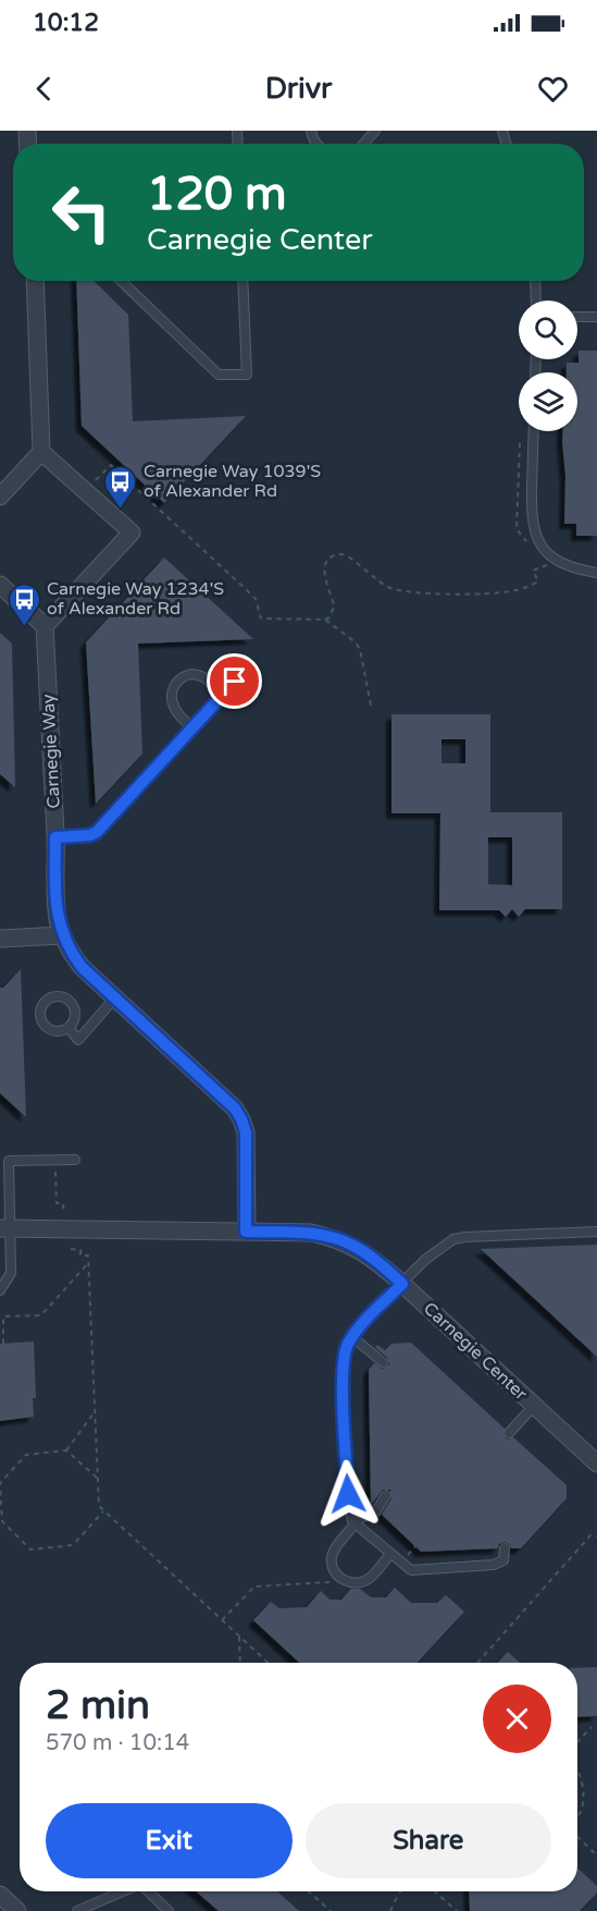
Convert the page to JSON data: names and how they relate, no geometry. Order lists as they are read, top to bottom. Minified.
{"streets":{"street":["Carnegie Way","Carnegie Center"]},"crossings":[["Carnegie Way","Carnegie Center"]],"places":{"bus stop":["Carnegie Way 1039'S of Alexander Rd","Carnegie Way 1234'S of Alexander Rd"]},"page":{"status":"10:12","header":"Drivr","turn":["120 m","Carnegie Center"],"heading":["2 min","570 m · 10:14"],"buttons":["Exit","Share"]}}
